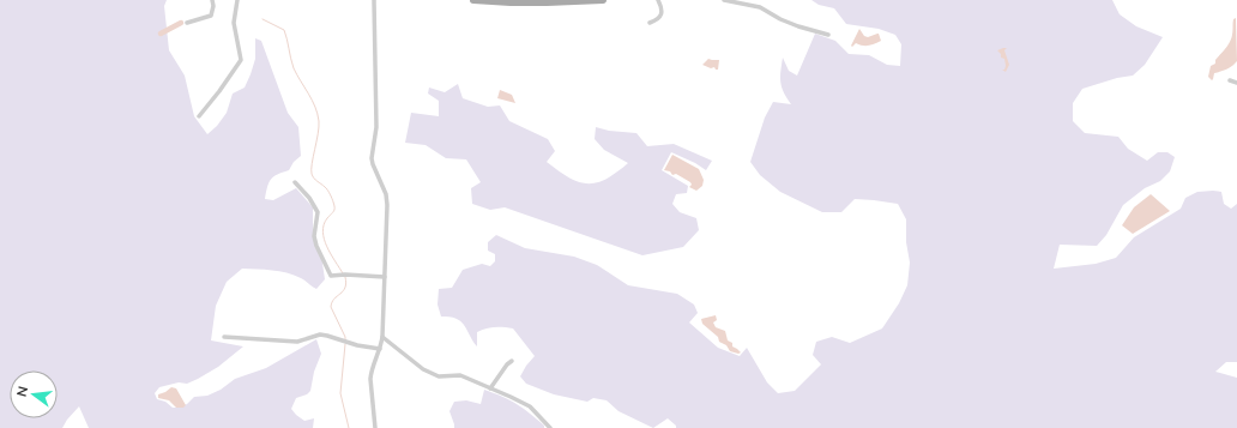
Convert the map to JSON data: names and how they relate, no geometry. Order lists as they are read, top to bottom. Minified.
{"north":"left"}
